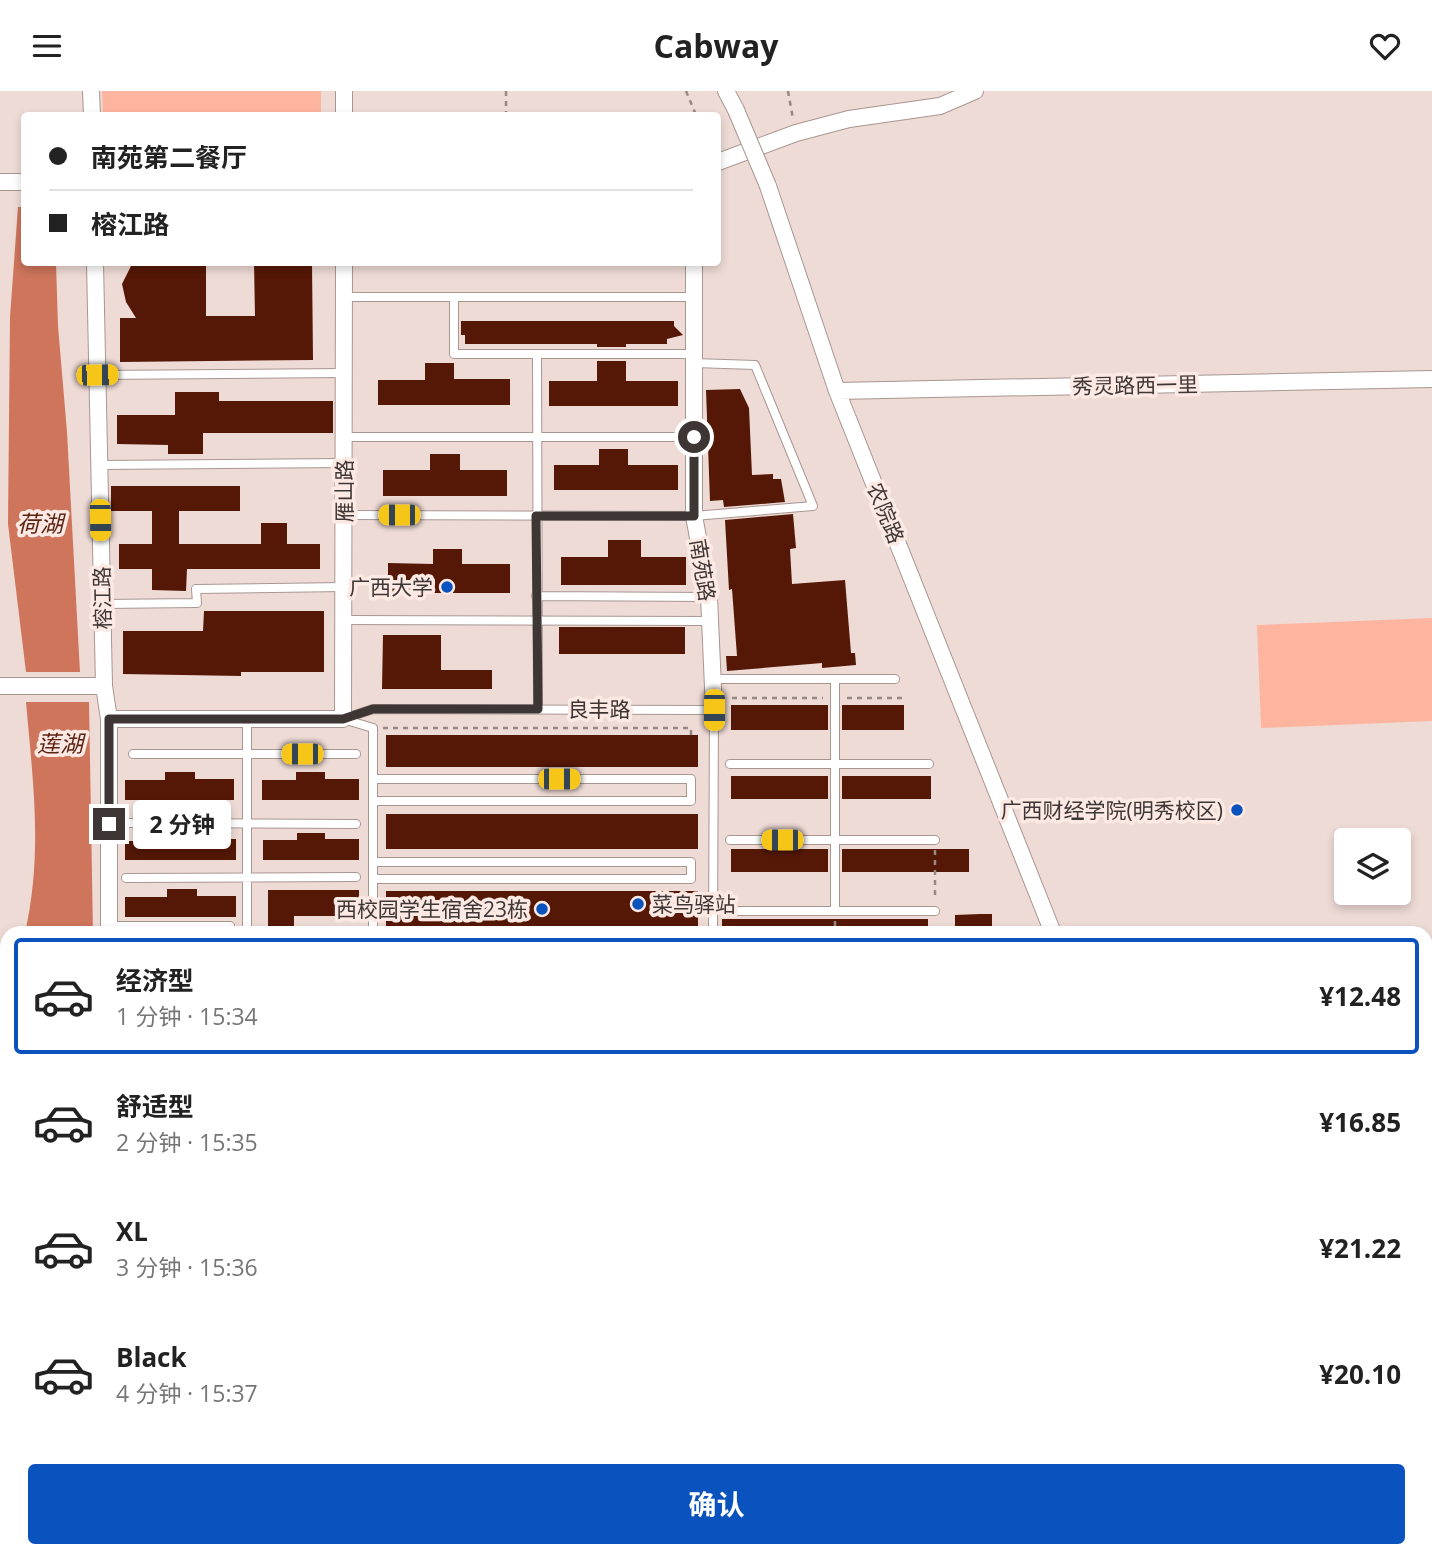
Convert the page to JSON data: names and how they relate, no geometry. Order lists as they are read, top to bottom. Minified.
{"streets":{"street":["秀灵路西一里","雁山路","农院路","南苑路","榕江路","良丰路"]},"crossings":[["秀灵路西一里","农院路"],["雁山路","良丰路"],["南苑路","良丰路"],["榕江路","良丰路"]],"water":["荷湖","莲湖"],"places":["广西大学","广西财经学院(明秀校区)","菜鸟驿站","西校园学生宿舍23栋"],"page":{"header":"Cabway","banner":["南苑第二餐厅","榕江路"],"bubble":"2 分钟","list":[{"name":"经济型","note":"1 分钟 · 15:34","value":"¥12.48"},{"name":"舒适型","note":"2 分钟 · 15:35","value":"¥16.85"},{"name":"XL","note":"3 分钟 · 15:36","value":"¥21.22"},{"name":"Black","note":"4 分钟 · 15:37","value":"¥20.10"}],"buttons":"确认"}}
